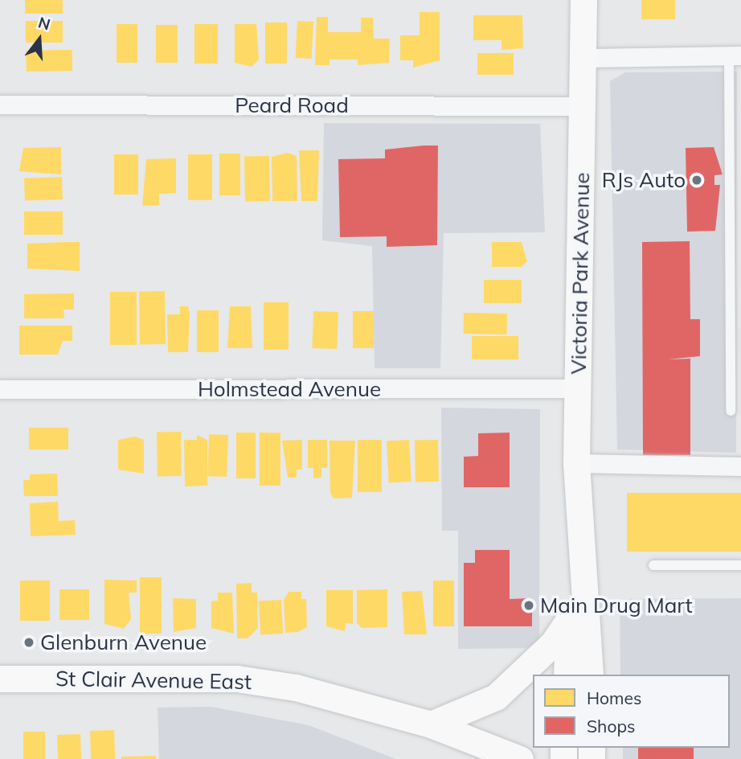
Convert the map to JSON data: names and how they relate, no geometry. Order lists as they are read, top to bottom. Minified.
{"streets":{"main road":["Victoria Park Avenue","St Clair Avenue East"],"street":["Peard Road","Holmstead Avenue"]},"crossings":[["Peard Road","Victoria Park Avenue"],["Victoria Park Avenue","Holmstead Avenue"]],"places":["RJs Auto","Main Drug Mart","Glenburn Avenue"],"legend":["Homes","Shops"],"north":"top"}
